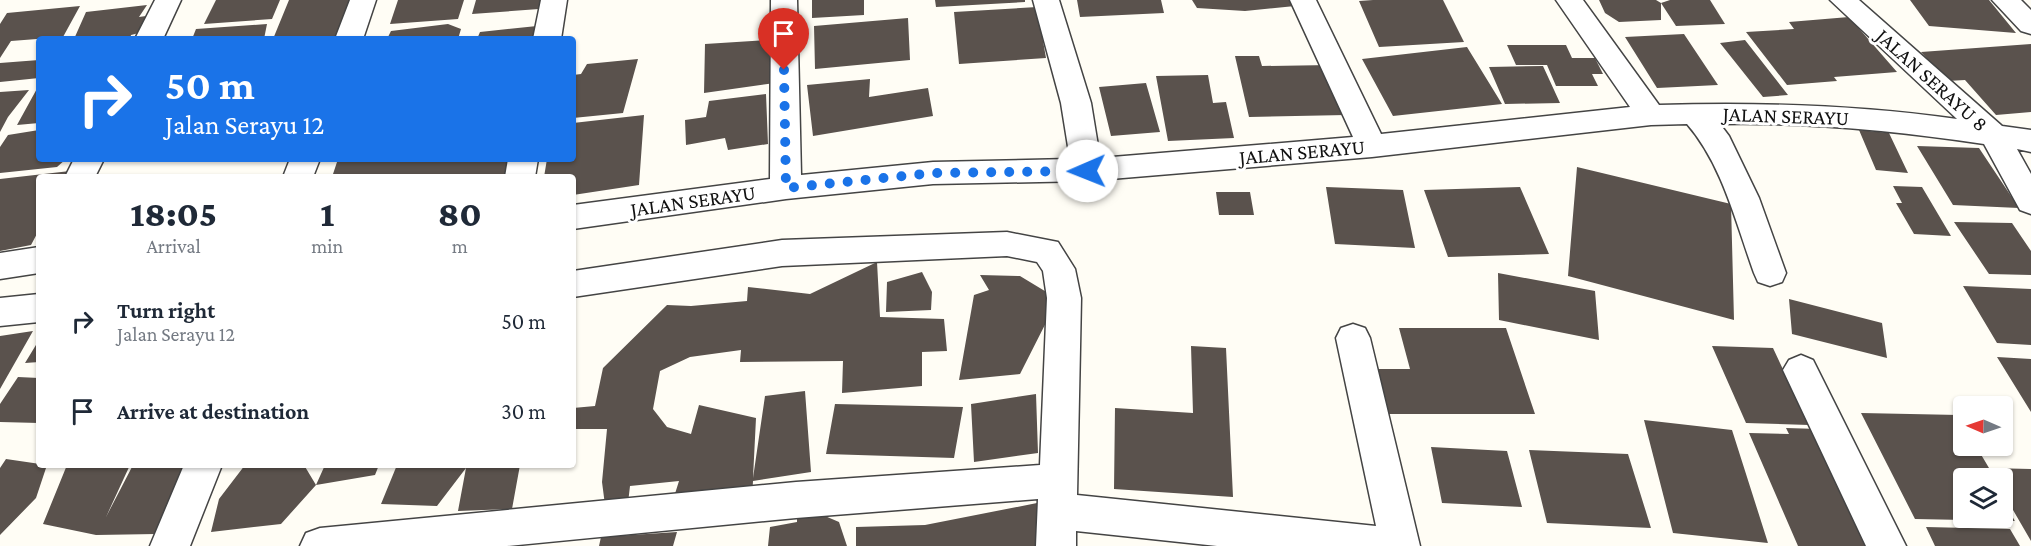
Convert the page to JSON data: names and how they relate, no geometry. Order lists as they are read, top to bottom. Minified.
{"streets":{"street":["JALAN SERAYU 8","JALAN SERAYU"]},"crossings":[["JALAN SERAYU 8","JALAN SERAYU"]],"north":"left","page":{"turn":["50 m","Jalan Serayu 12"],"eta":["18:05","Arrival","1","min","80","m"],"list":[{"name":"Turn right","note":"Jalan Serayu 12","value":"50 m"},{"name":"Arrive at destination","value":"30 m"}]}}
